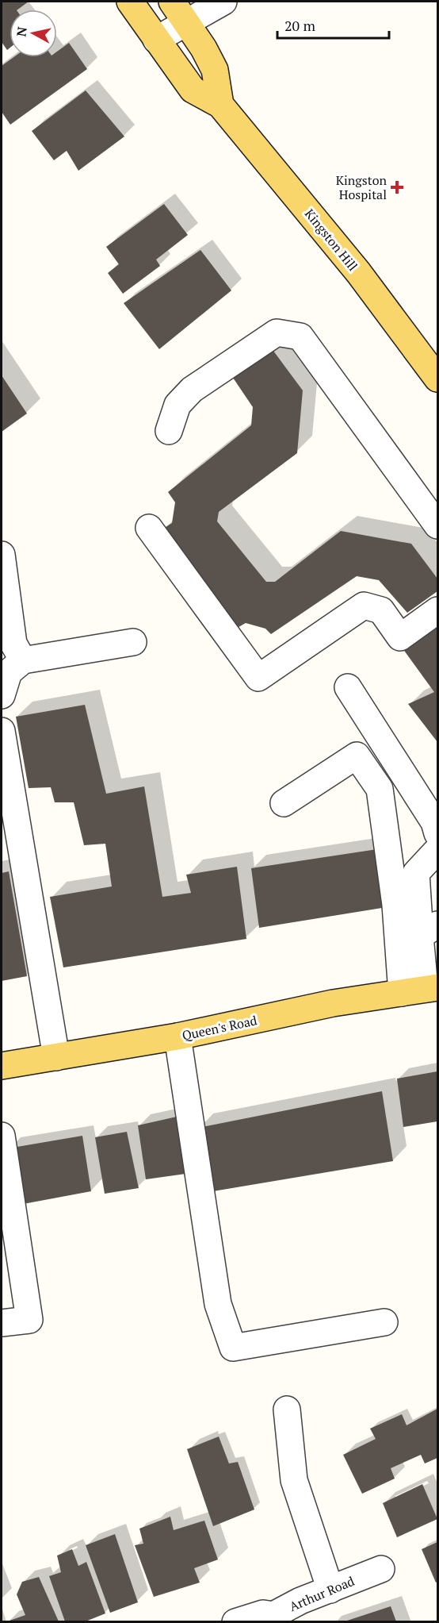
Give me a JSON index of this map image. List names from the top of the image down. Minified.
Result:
{"streets":{"main road":["Kingston Hill","Queen's Road"],"street":["Arthur Road"]},"places":{"health":["Kingston Hospital"]},"scale_bar":"20 m","north":"left"}
